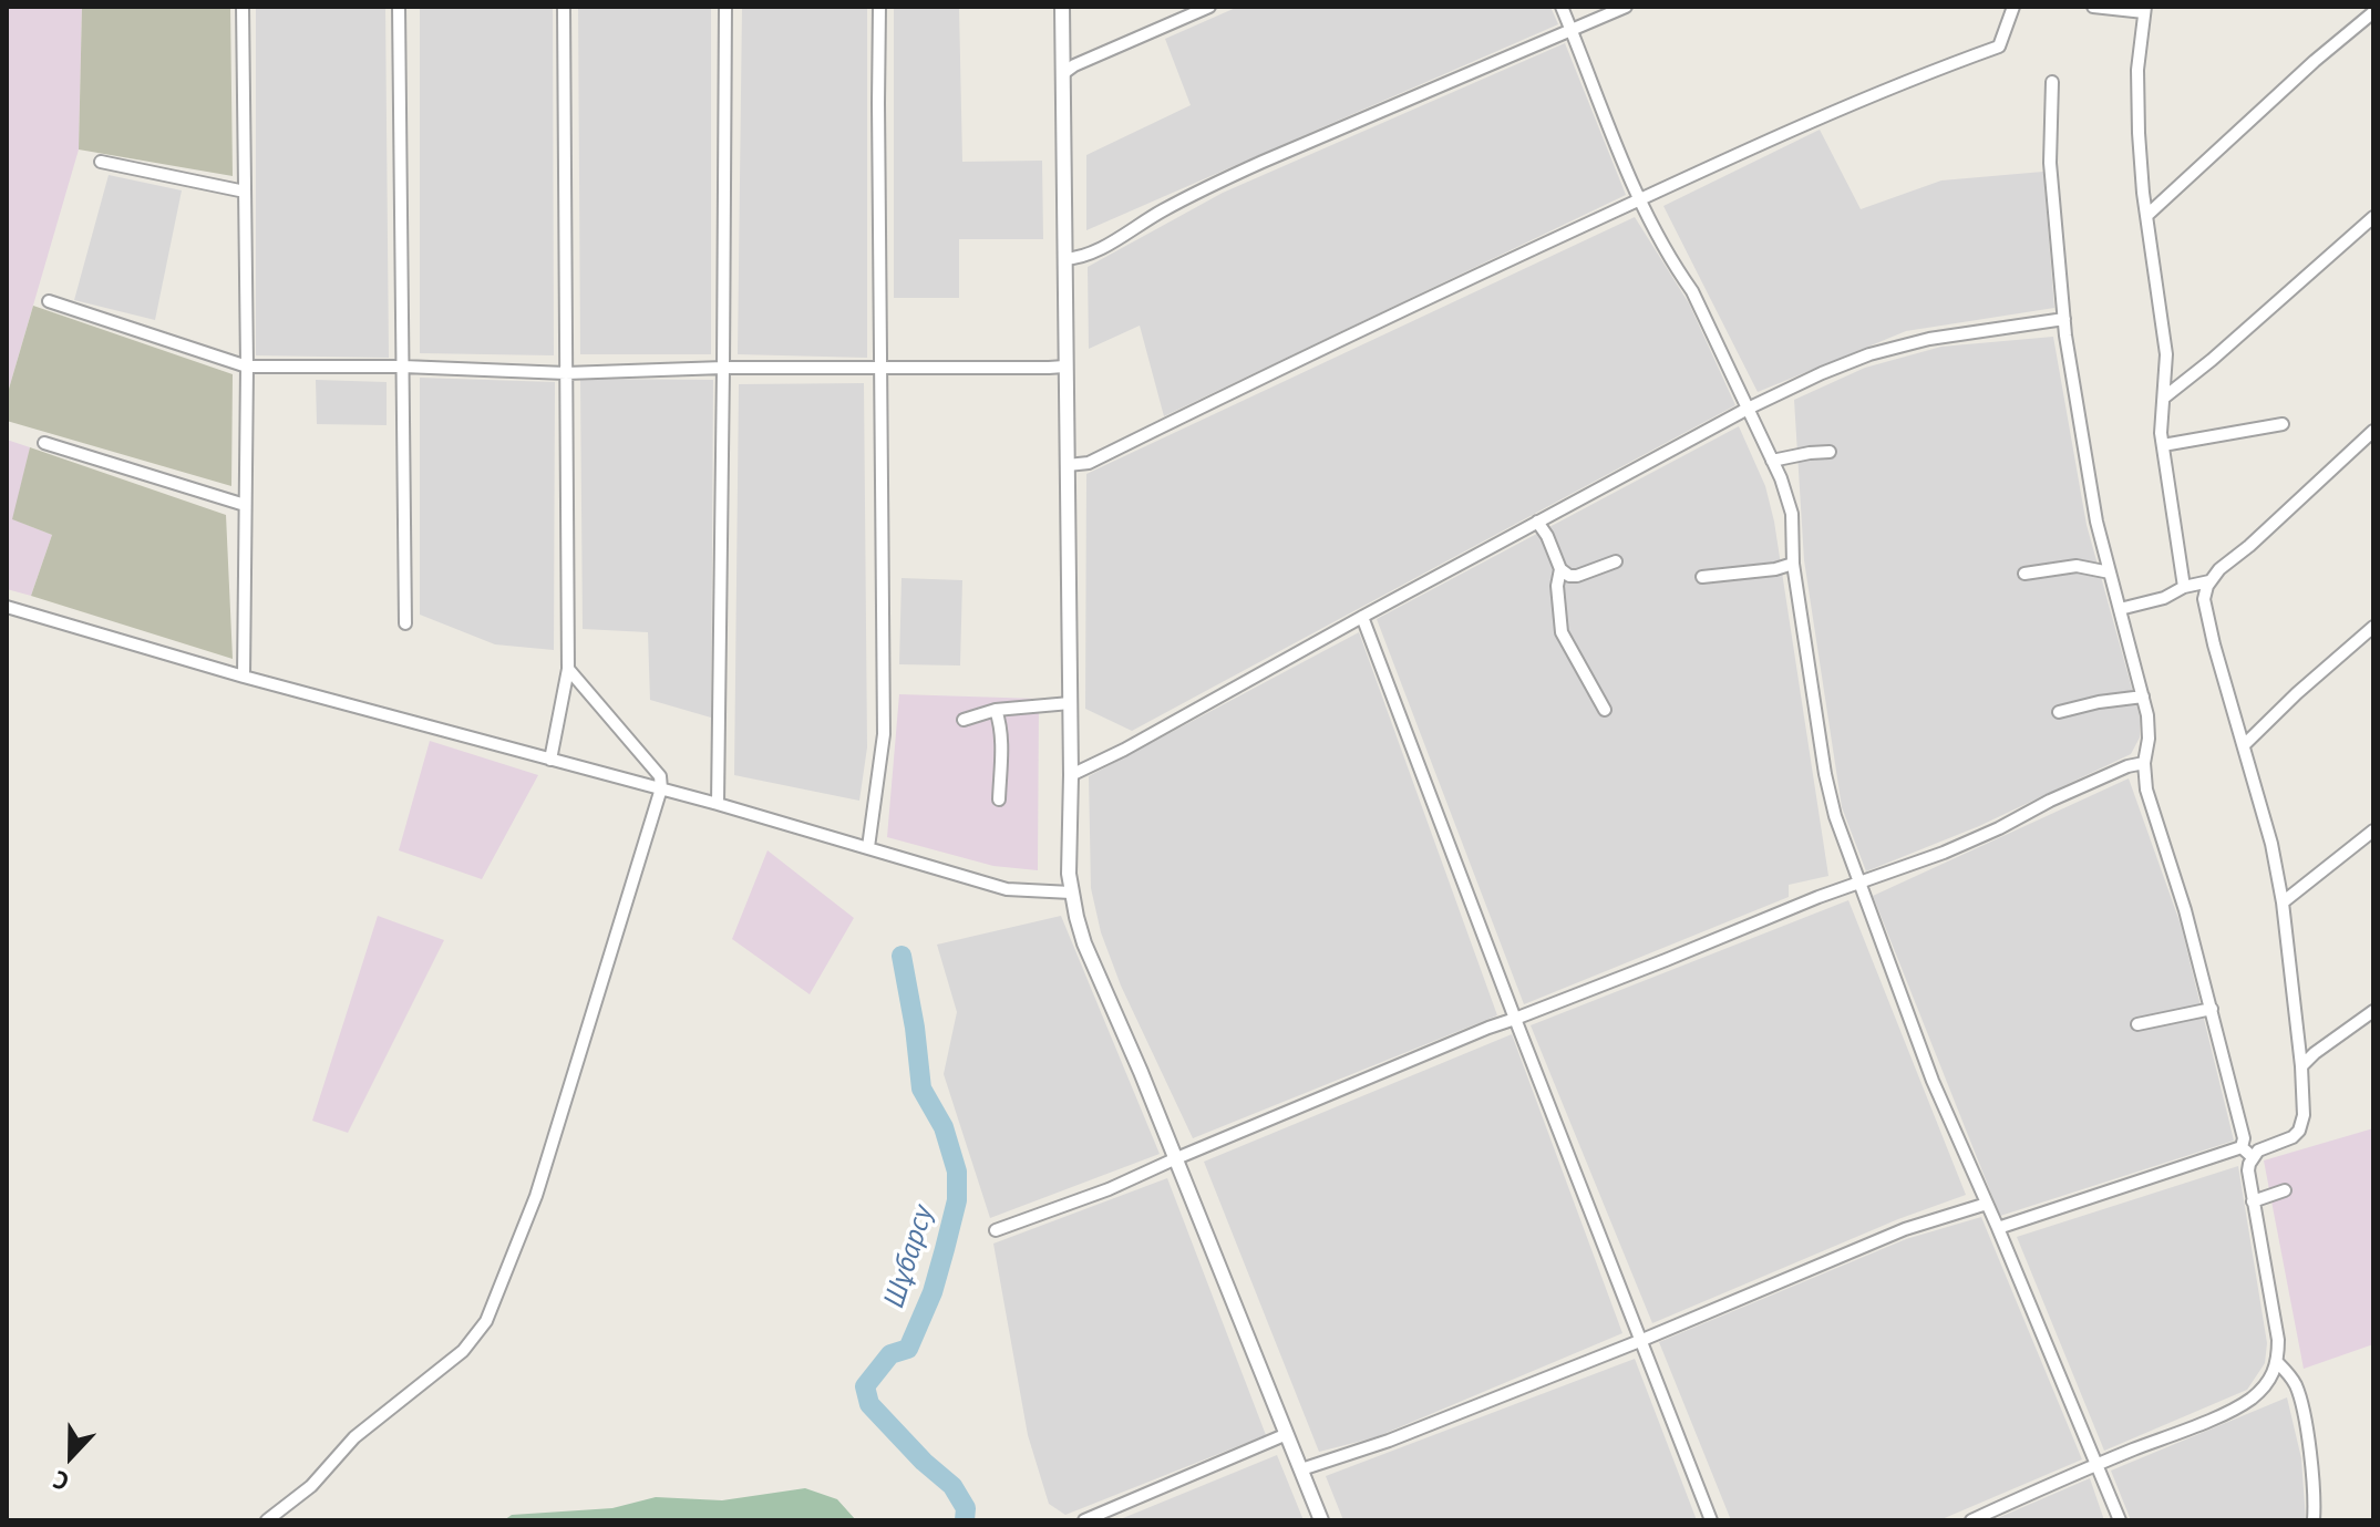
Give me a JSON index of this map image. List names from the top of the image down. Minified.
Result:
{"water":["Шұбарсу"],"north":"bottom"}
